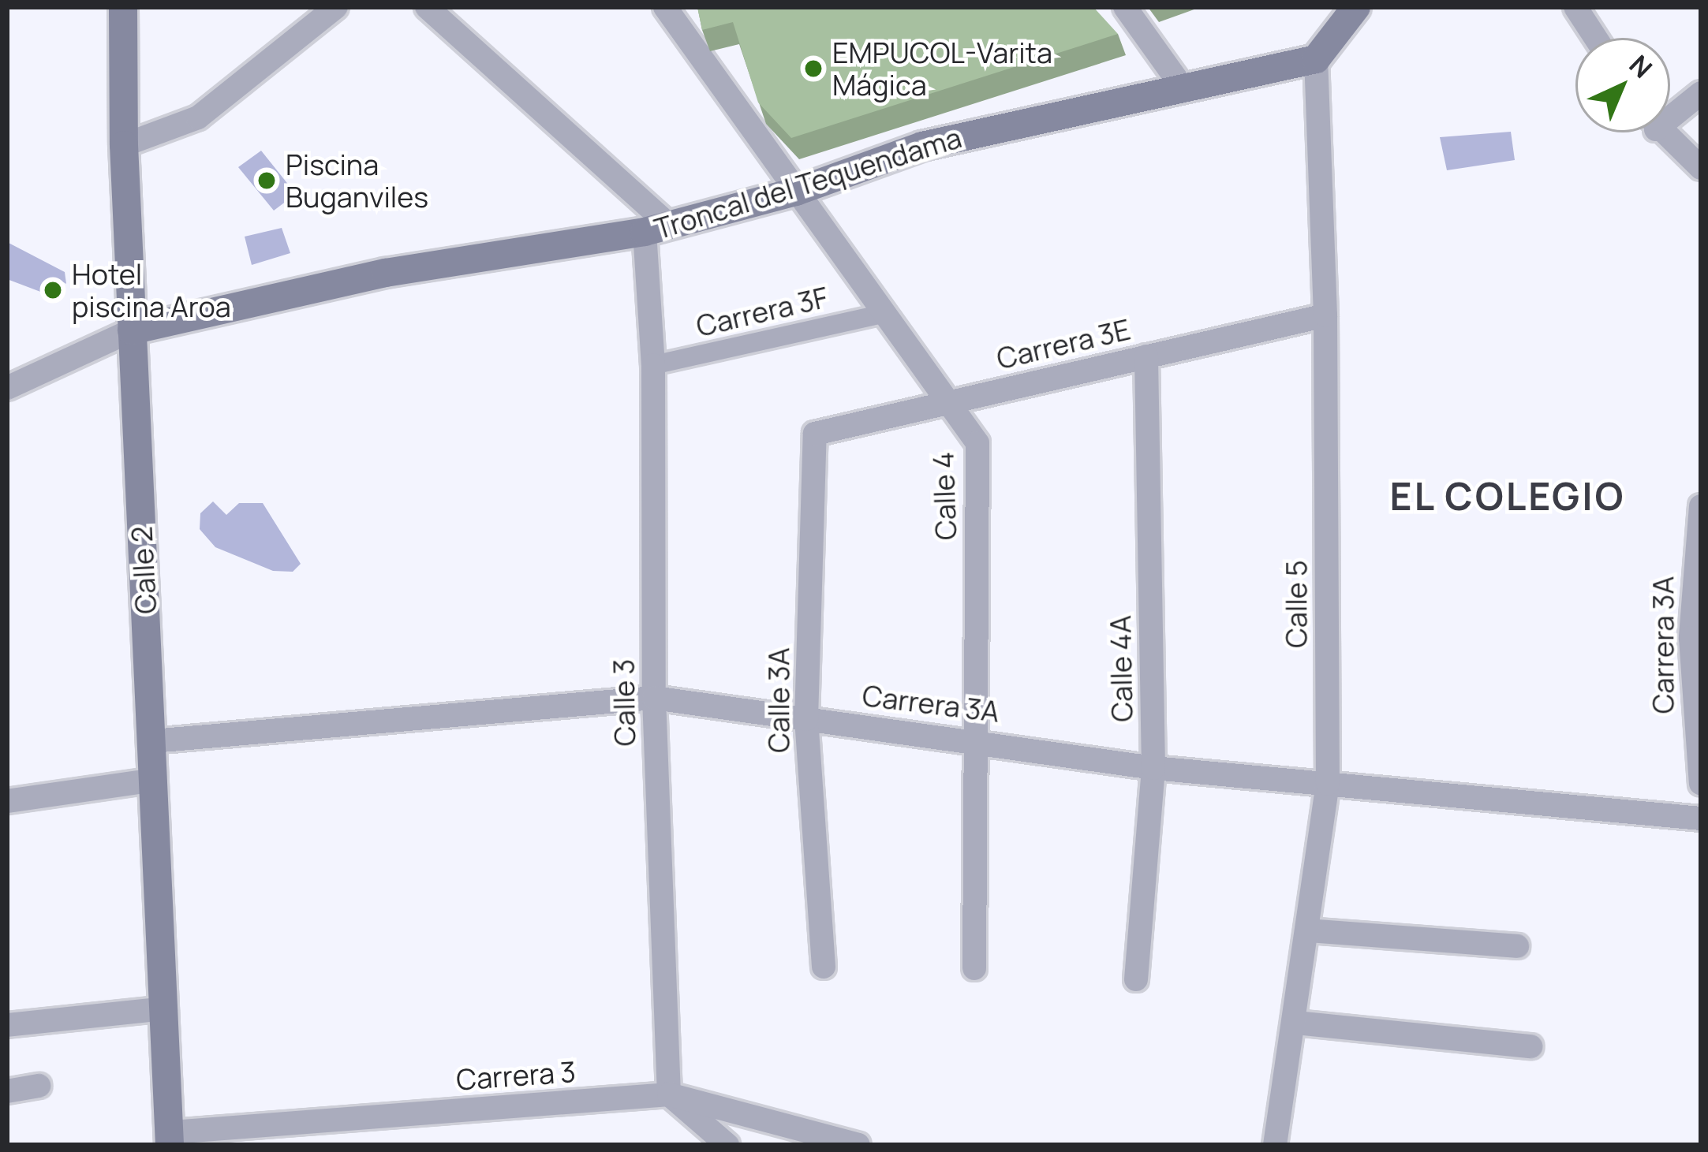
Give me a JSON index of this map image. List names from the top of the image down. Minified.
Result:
{"streets":{"main road":["Troncal del Tequendama","Calle 2"],"street":["Carrera 3F","Carrera 3E","Calle 4","Calle 5","Carrera 3A","Calle 4A","Calle 3A","Calle 3","Carrera 3"]},"crossings":[["Troncal del Tequendama","Calle 4"],["Troncal del Tequendama","Calle 2"],["Troncal del Tequendama","Calle 5"],["Troncal del Tequendama","Calle 3"],["Carrera 3F","Calle 4"],["Carrera 3F","Calle 3"],["Carrera 3E","Calle 4"],["Carrera 3E","Calle 5"],["Carrera 3E","Calle 4A"],["Carrera 3E","Calle 3A"],["Calle 4","Carrera 3A"],["Calle 2","Carrera 3A"],["Calle 2","Carrera 3"],["Calle 5","Carrera 3A"],["Carrera 3A","Calle 4A"],["Carrera 3A","Calle 3A"],["Carrera 3A","Calle 3"],["Calle 3","Carrera 3"]],"districts":["EL COLEGIO"],"places":["EMPUCOL-Varita Mágica","Piscina Buganviles","Hotel piscina Aroa"],"north":"top right"}
